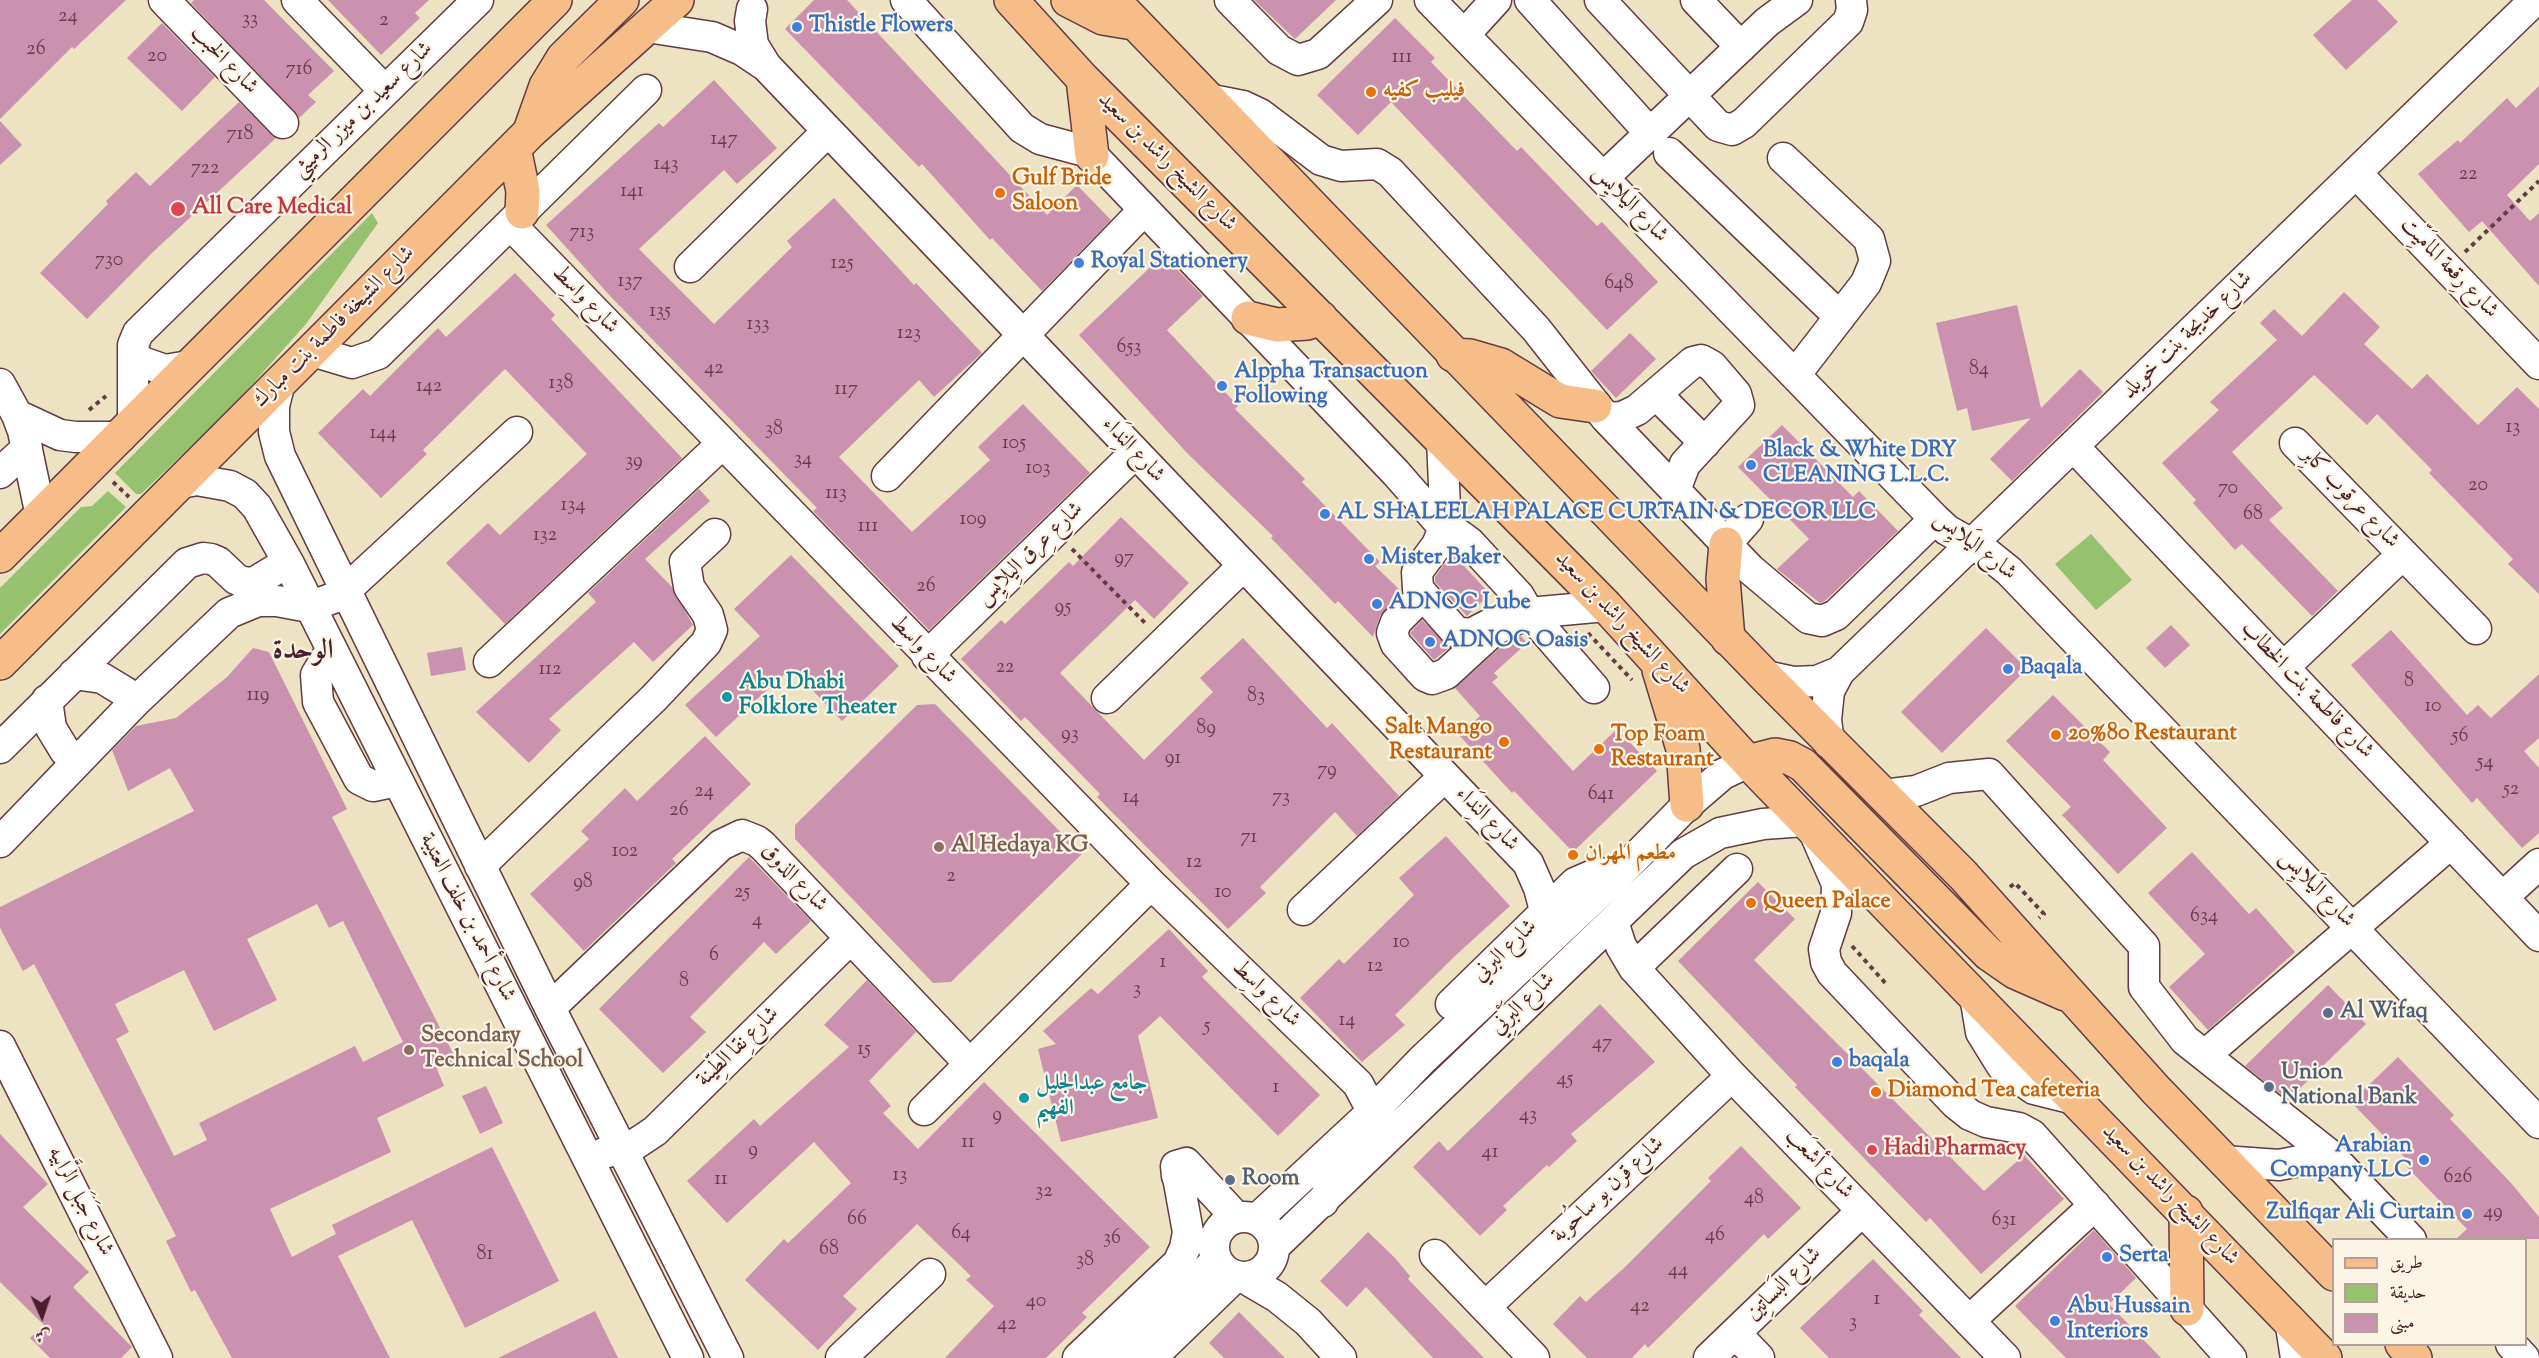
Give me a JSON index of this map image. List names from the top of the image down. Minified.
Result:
{"streets":{"main road":["شارع الشيخ راشد بن سعيد","شارع الشيخة فاطمة بنت مبارك"],"street":["شارع الخبب","شارع سعيد بن ميزر الرميثي","شارع اليَلايِس","شارع رِقعة المامَيِّت","شارع واسِط","شارع خديجة بنت خويلد","شارع النِدَاء","شارع عرقوب كابِر","شارع عِرق اليِلايِس","شارع فاطمة بنت الخطاب","شارع الذوق","شارع أحمد بن خلف العتيبة","شارع البرني","شارع البَرْنِي","شارع نِقا الطِّينة","شارع أشعَب","شارع قرن بو ساحُوبة","شارع جَبَل الرَّابيه","شارع البَساتِين"]},"crossings":[["شارع الشيخ راشد بن سعيد","شارع البَرْنِي"],["شارع اليَلايِس","شارع خديجة بنت خويلد"],["شارع رِقعة المامَيِّت","شارع خديجة بنت خويلد"],["شارع واسِط","شارع عِرق اليِلايِس"],["شارع واسِط","شارع البَرْنِي"],["شارع الشيخة فاطمة بنت مبارك","شارع النِدَاء"],["شارع الشيخة فاطمة بنت مبارك","شارع أحمد بن خلف العتيبة"],["شارع خديجة بنت خويلد","شارع فاطمة بنت الخطاب"],["شارع النِدَاء","شارع عِرق اليِلايِس"],["شارع النِدَاء","شارع البرني"],["شارع عرقوب كابِر","شارع فاطمة بنت الخطاب"],["شارع الذوق","شارع أحمد بن خلف العتيبة"],["شارع الذوق","شارع نِقا الطِّينة"],["شارع أحمد بن خلف العتيبة","شارع نِقا الطِّينة"],["شارع البرني","شارع البَرْنِي"],["شارع البَرْنِي","شارع أشعَب"],["شارع أشعَب","شارع قرن بو ساحُوبة"],["شارع أشعَب","شارع البَساتِين"]],"districts":["الوحدة"],"places":["Thistle Flowers","فيليب كفيه","Gulf Bride Saloon","All Care Medical","Royal Stationery","Alppha Transactuon Following","Black & White DRY CLEANING L.L.C.","AL SHALEELAH PALACE CURTAIN & DECOR LLC","Mister Baker","ADNOC Lube","ADNOC Oasis","Baqala","Abu Dhabi Folklore Theater","20%80 Restaurant","Salt Mango Restaurant","Top Foam Restaurant","Al Hedaya KG","مطعم المهران","Queen Palace","Al Wifaq","Secondary Technical School","baqala","Union National Bank","Diamond Tea cafeteria","جامع عبدالجليل الفهيم","Hadi Pharmacy","Arabian Company LLC","Room","Zulfiqar Ali Curtain","Serta","Abu Hussain Interiors"],"house_numbers":["24","33","2","26","20","111","716","718","147","143","722","22","141","713","730","125","137","648","135","133","123","653","42","84","138","142","117","13","38","144","105","34","39","103","20","70","113","134","68","109","111","132","97","26","95","22","112","8","119","83","10","89","93","56","91","54","79","52","24","641","14","73","26","71","102","12","2","98","25","10","634","4","10","6","1","12","8","3","14","5","47","15","45","1","9","43","11","9","41","13","626","11","32","48","49","66","631","64","46","36","68","81","38","44","1","40","42","3","42"],"legend":["طريق","حديقة","مبنى"],"north":"bottom"}
